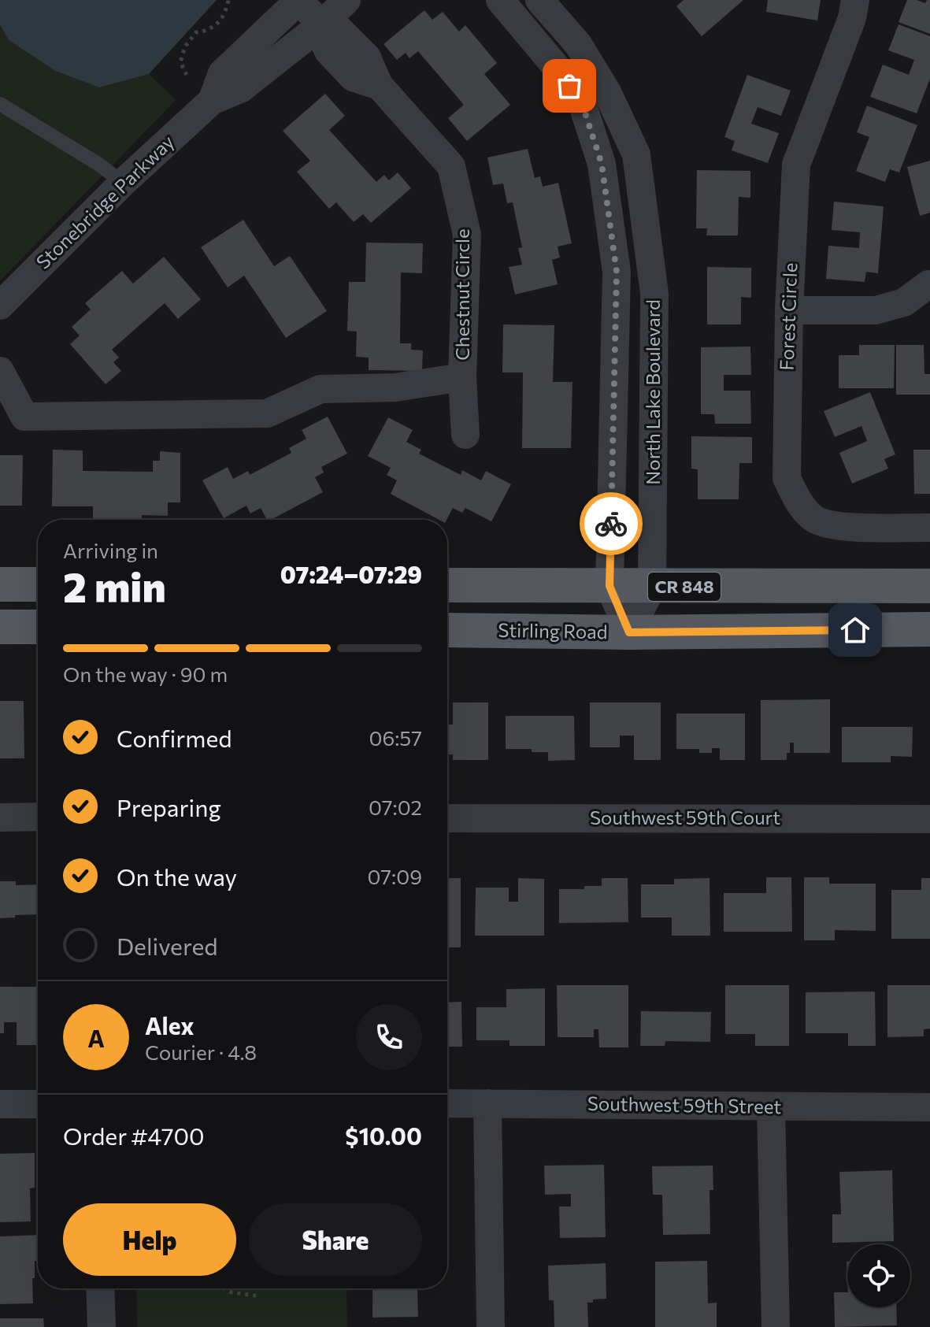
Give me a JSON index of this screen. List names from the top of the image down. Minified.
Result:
{"streets":{"main road":["CR 848","Stirling Road"],"street":["Stonebridge Parkway","Chestnut Circle","Forest Circle","North Lake Boulevard","Southwest 59th Court","Southwest 59th Street"]},"crossings":[["Stonebridge Parkway","Chestnut Circle"],["North Lake Boulevard","CR 848"],["North Lake Boulevard","Stirling Road"]],"page":{"heading":["2 min","Arriving in","07:24–07:29"],"panel":["Alex","Courier · 4.8","Order #4700","$10.00"],"bar":"On the way · 90 m","list":[["Confirmed","06:57"],["Preparing","07:02"],["On the way","07:09"],"Delivered"],"round":"A","buttons":["Help","Share"]}}
